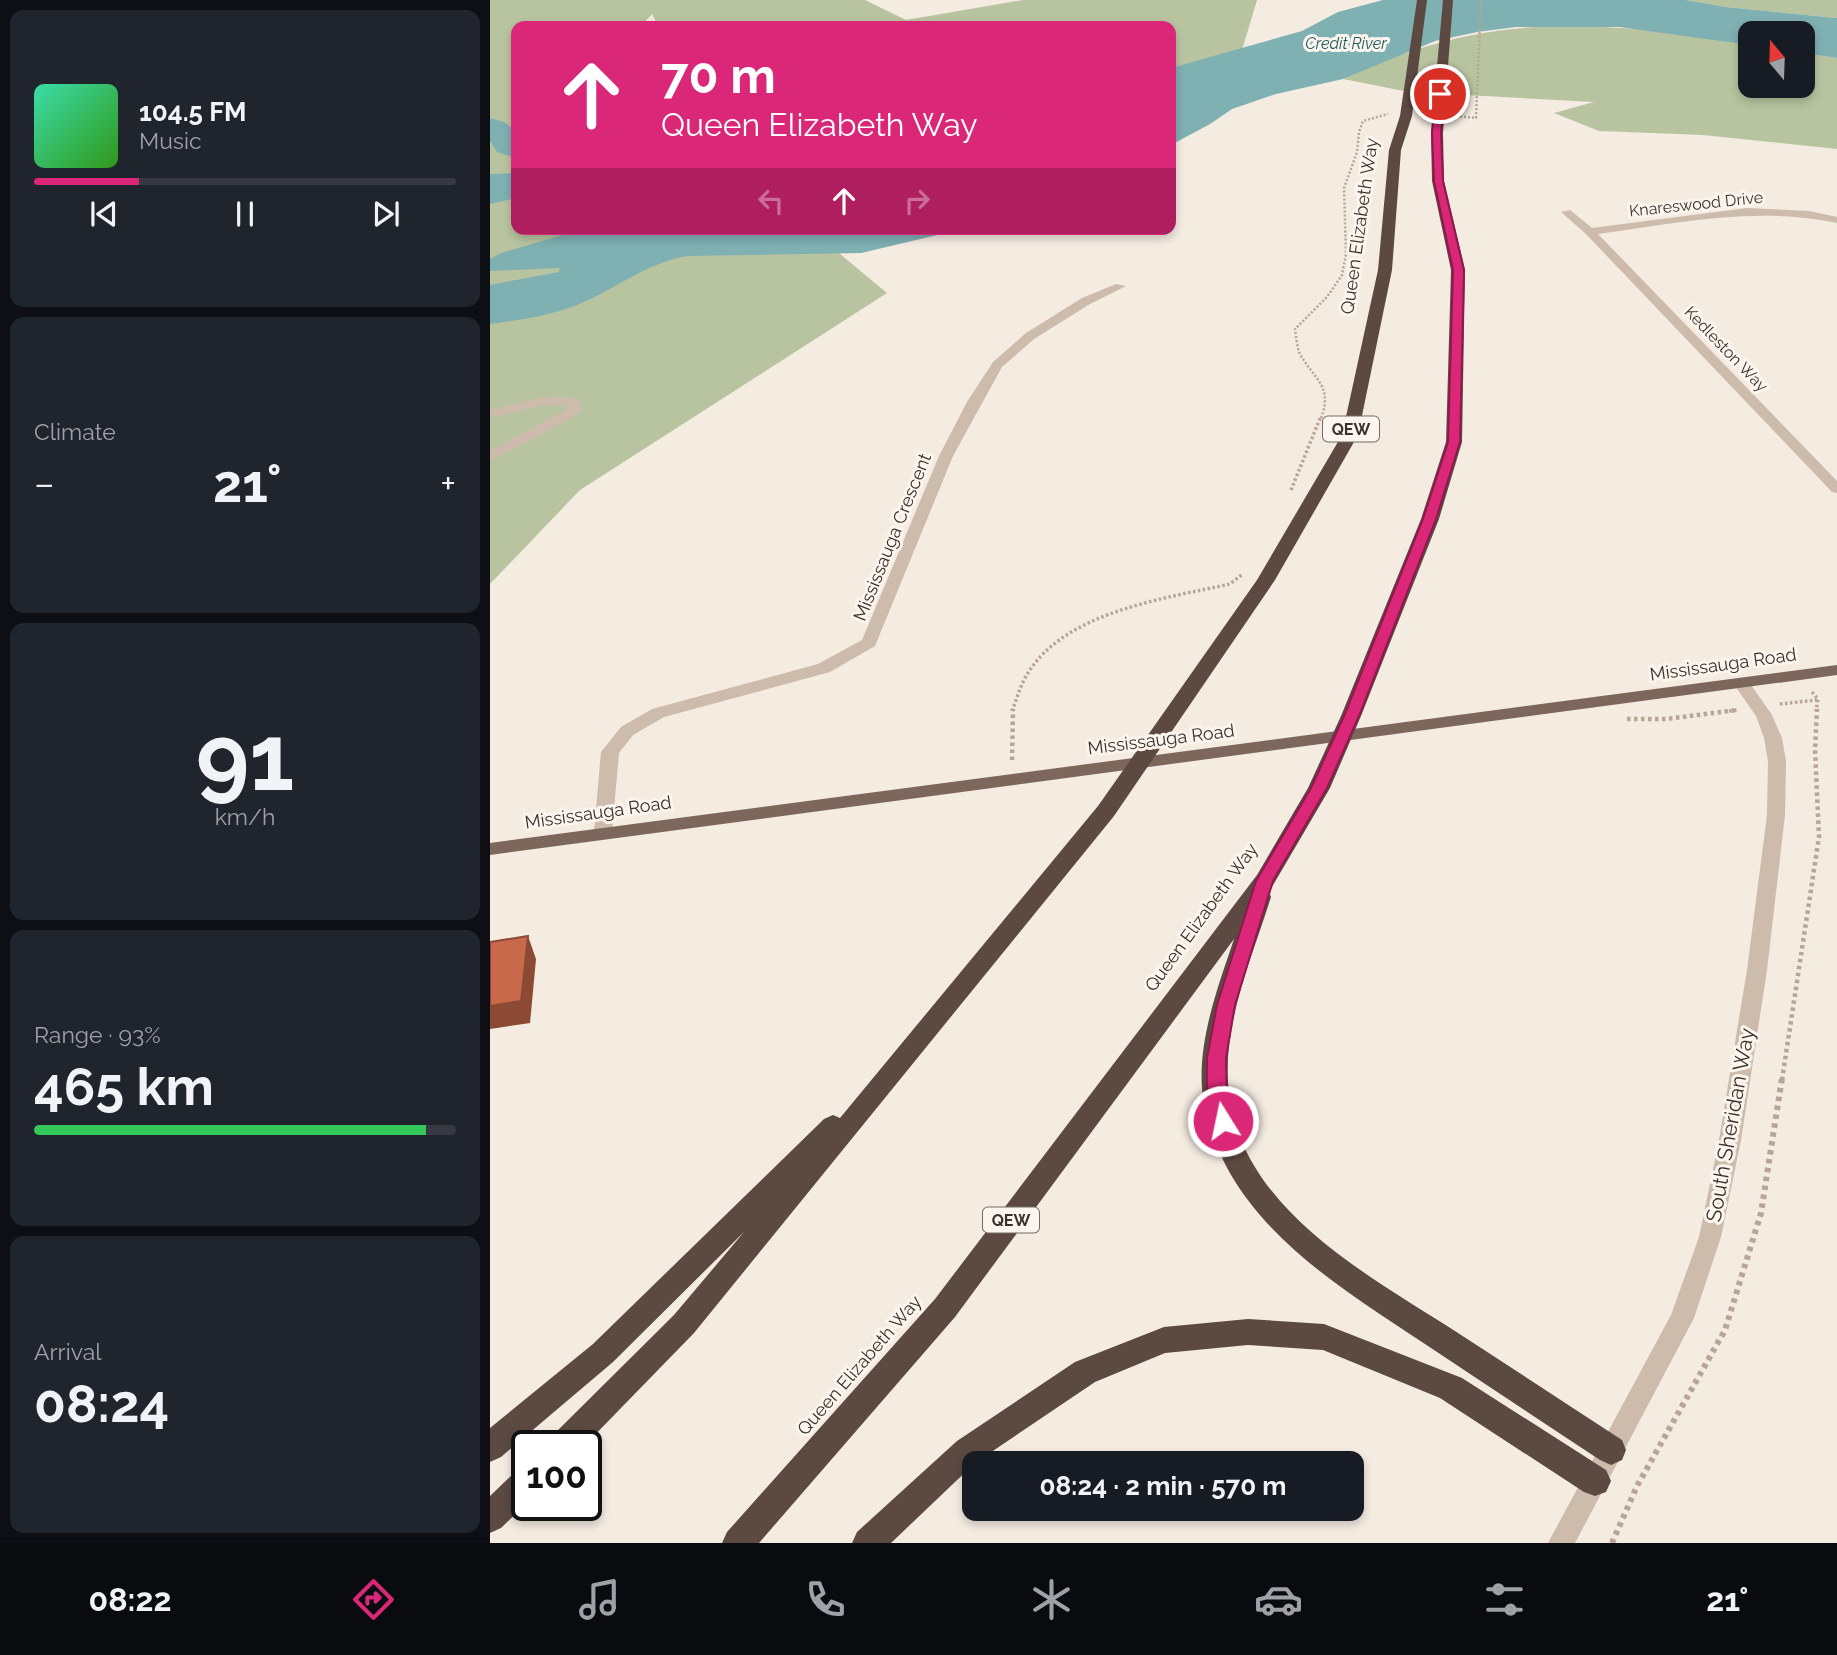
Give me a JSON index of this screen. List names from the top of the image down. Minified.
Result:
{"streets":{"highway":["Queen Elizabeth Way","QEW"],"main road":["Mississauga Road"],"street":["Knareswood Drive","Kedleston Way","Mississauga Crescent","South Sheridan Way"]},"crossings":[["Knareswood Drive","Kedleston Way"],["Mississauga Crescent","Mississauga Road"],["Mississauga Road","South Sheridan Way"]],"water":["Credit River"],"north":"top","page":{"turn":["70 m","Queen Elizabeth Way"],"song":["104.5 FM","Music"],"tile":["Climate",["91","km/h"],["Range · 93%","465 km"],["Arrival","08:24"]],"heat":["−","21°","+"],"limit":"100","trip":"08:24 · 2 min · 570 m","tabs":["08:22","21°"]}}
